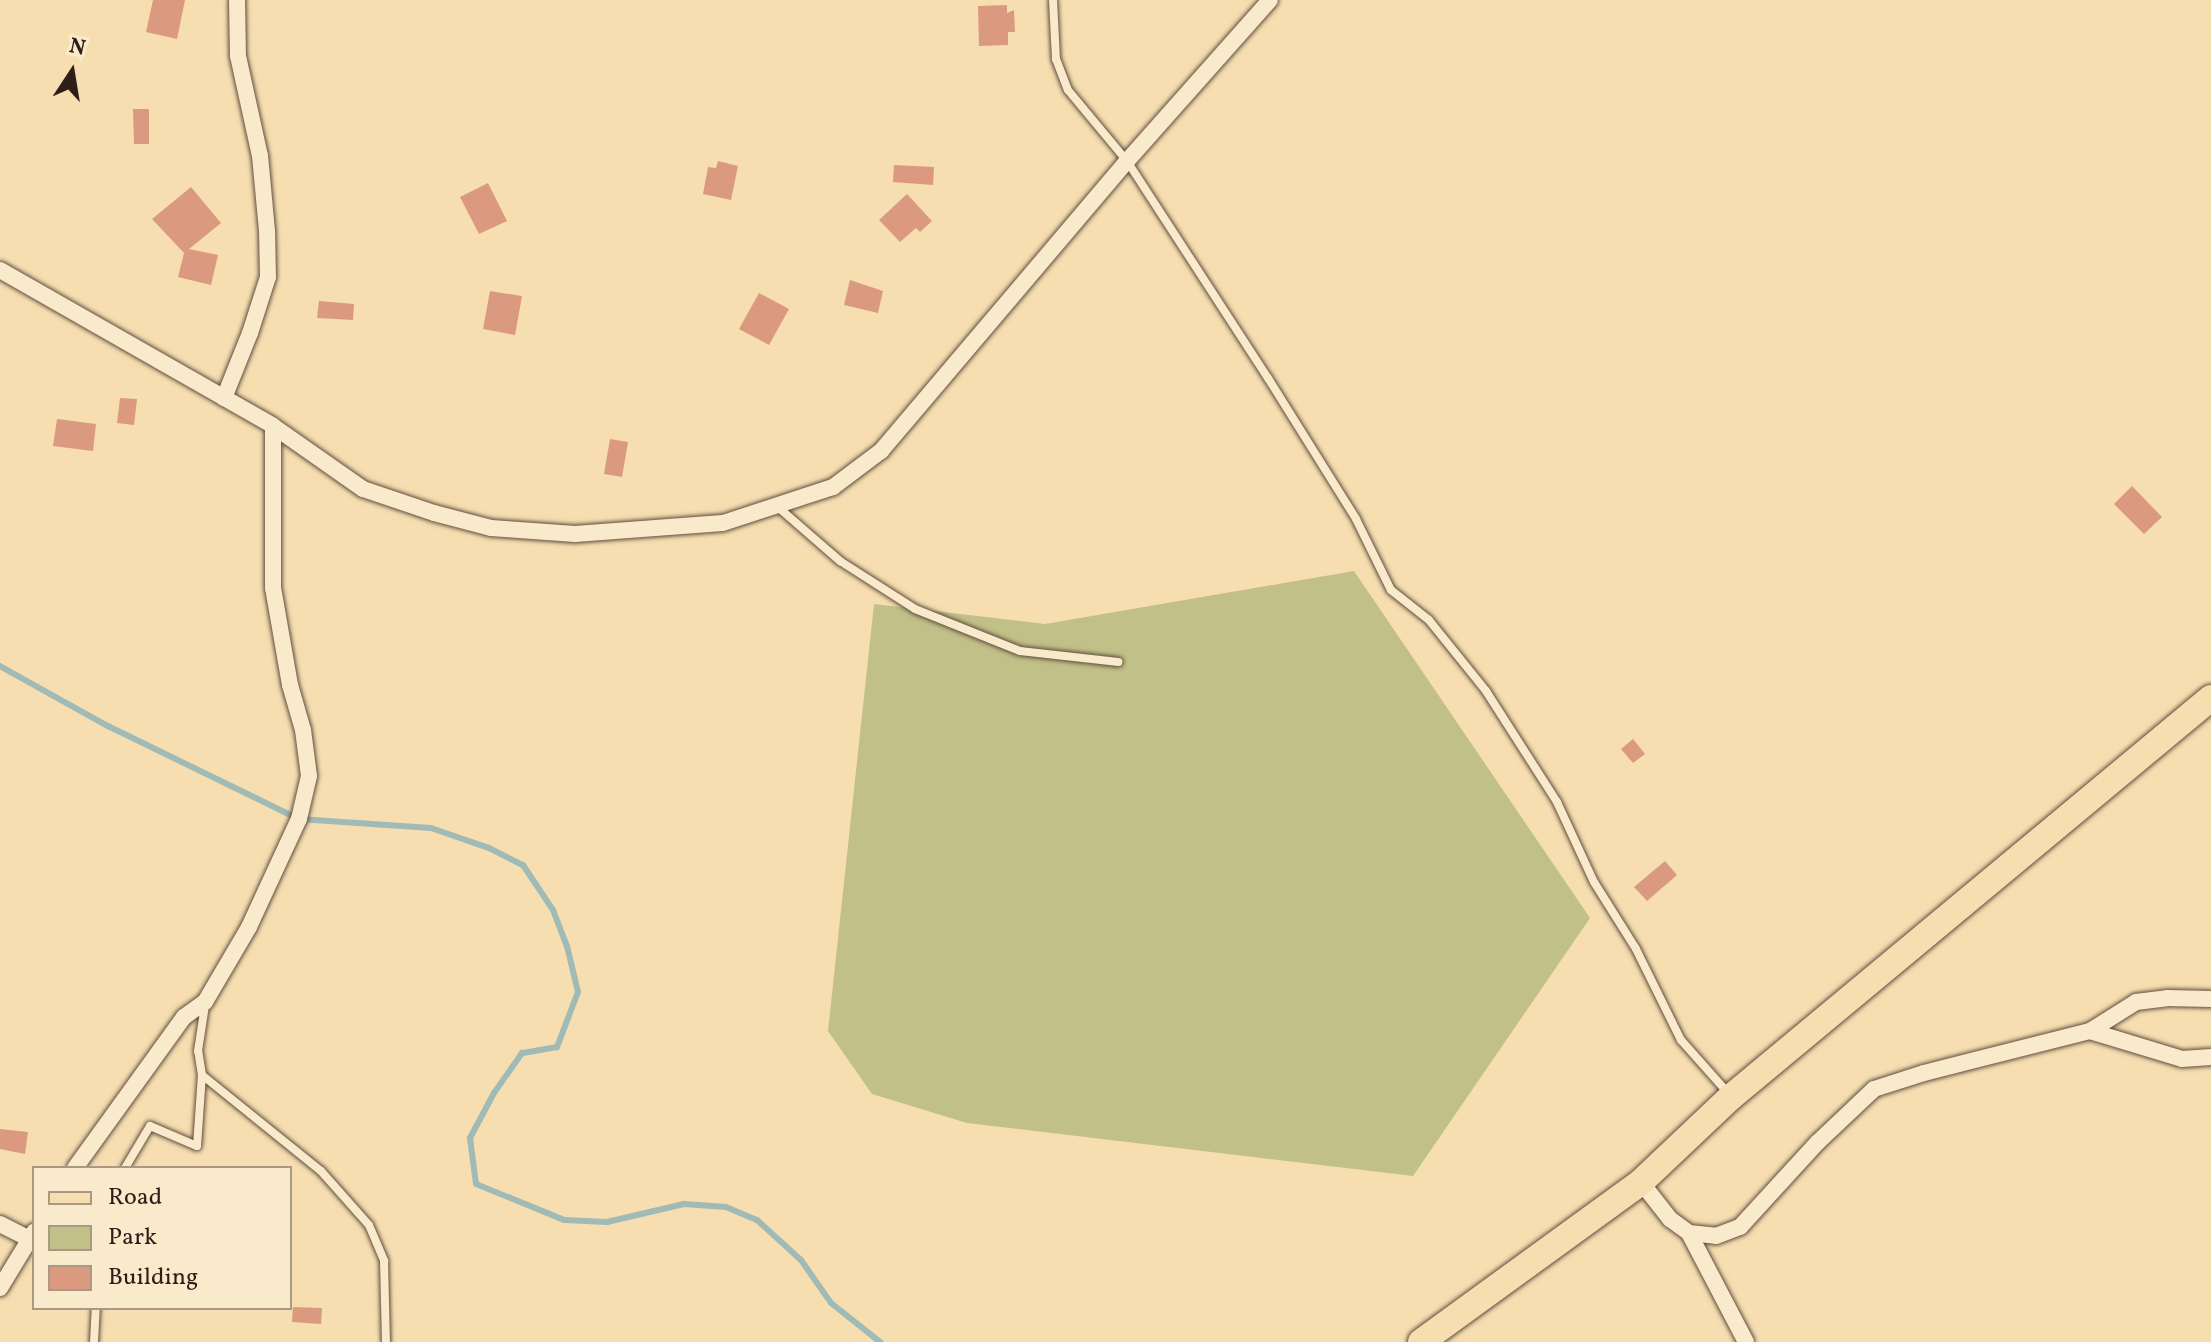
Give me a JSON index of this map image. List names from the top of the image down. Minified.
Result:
{"legend":["Road","Park","Building"],"north":"top"}
